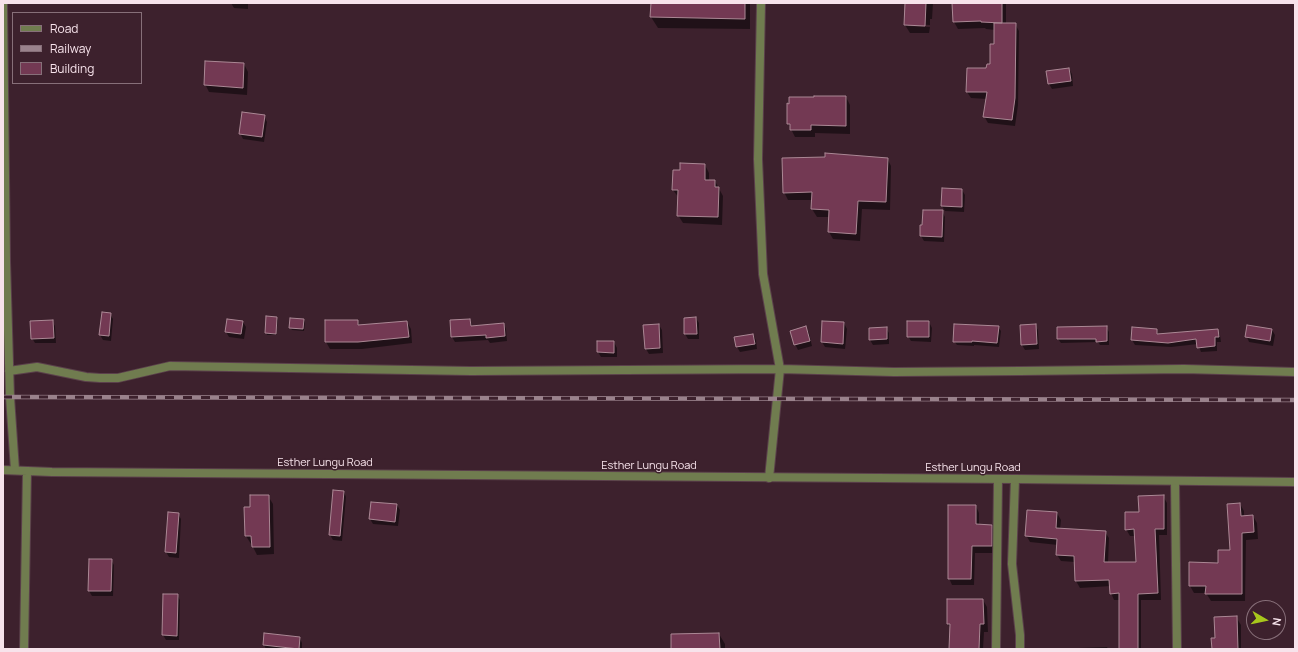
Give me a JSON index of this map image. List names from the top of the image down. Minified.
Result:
{"streets":{"street":["Esther Lungu Road"]},"legend":["Road","Railway","Building"],"north":"right"}
